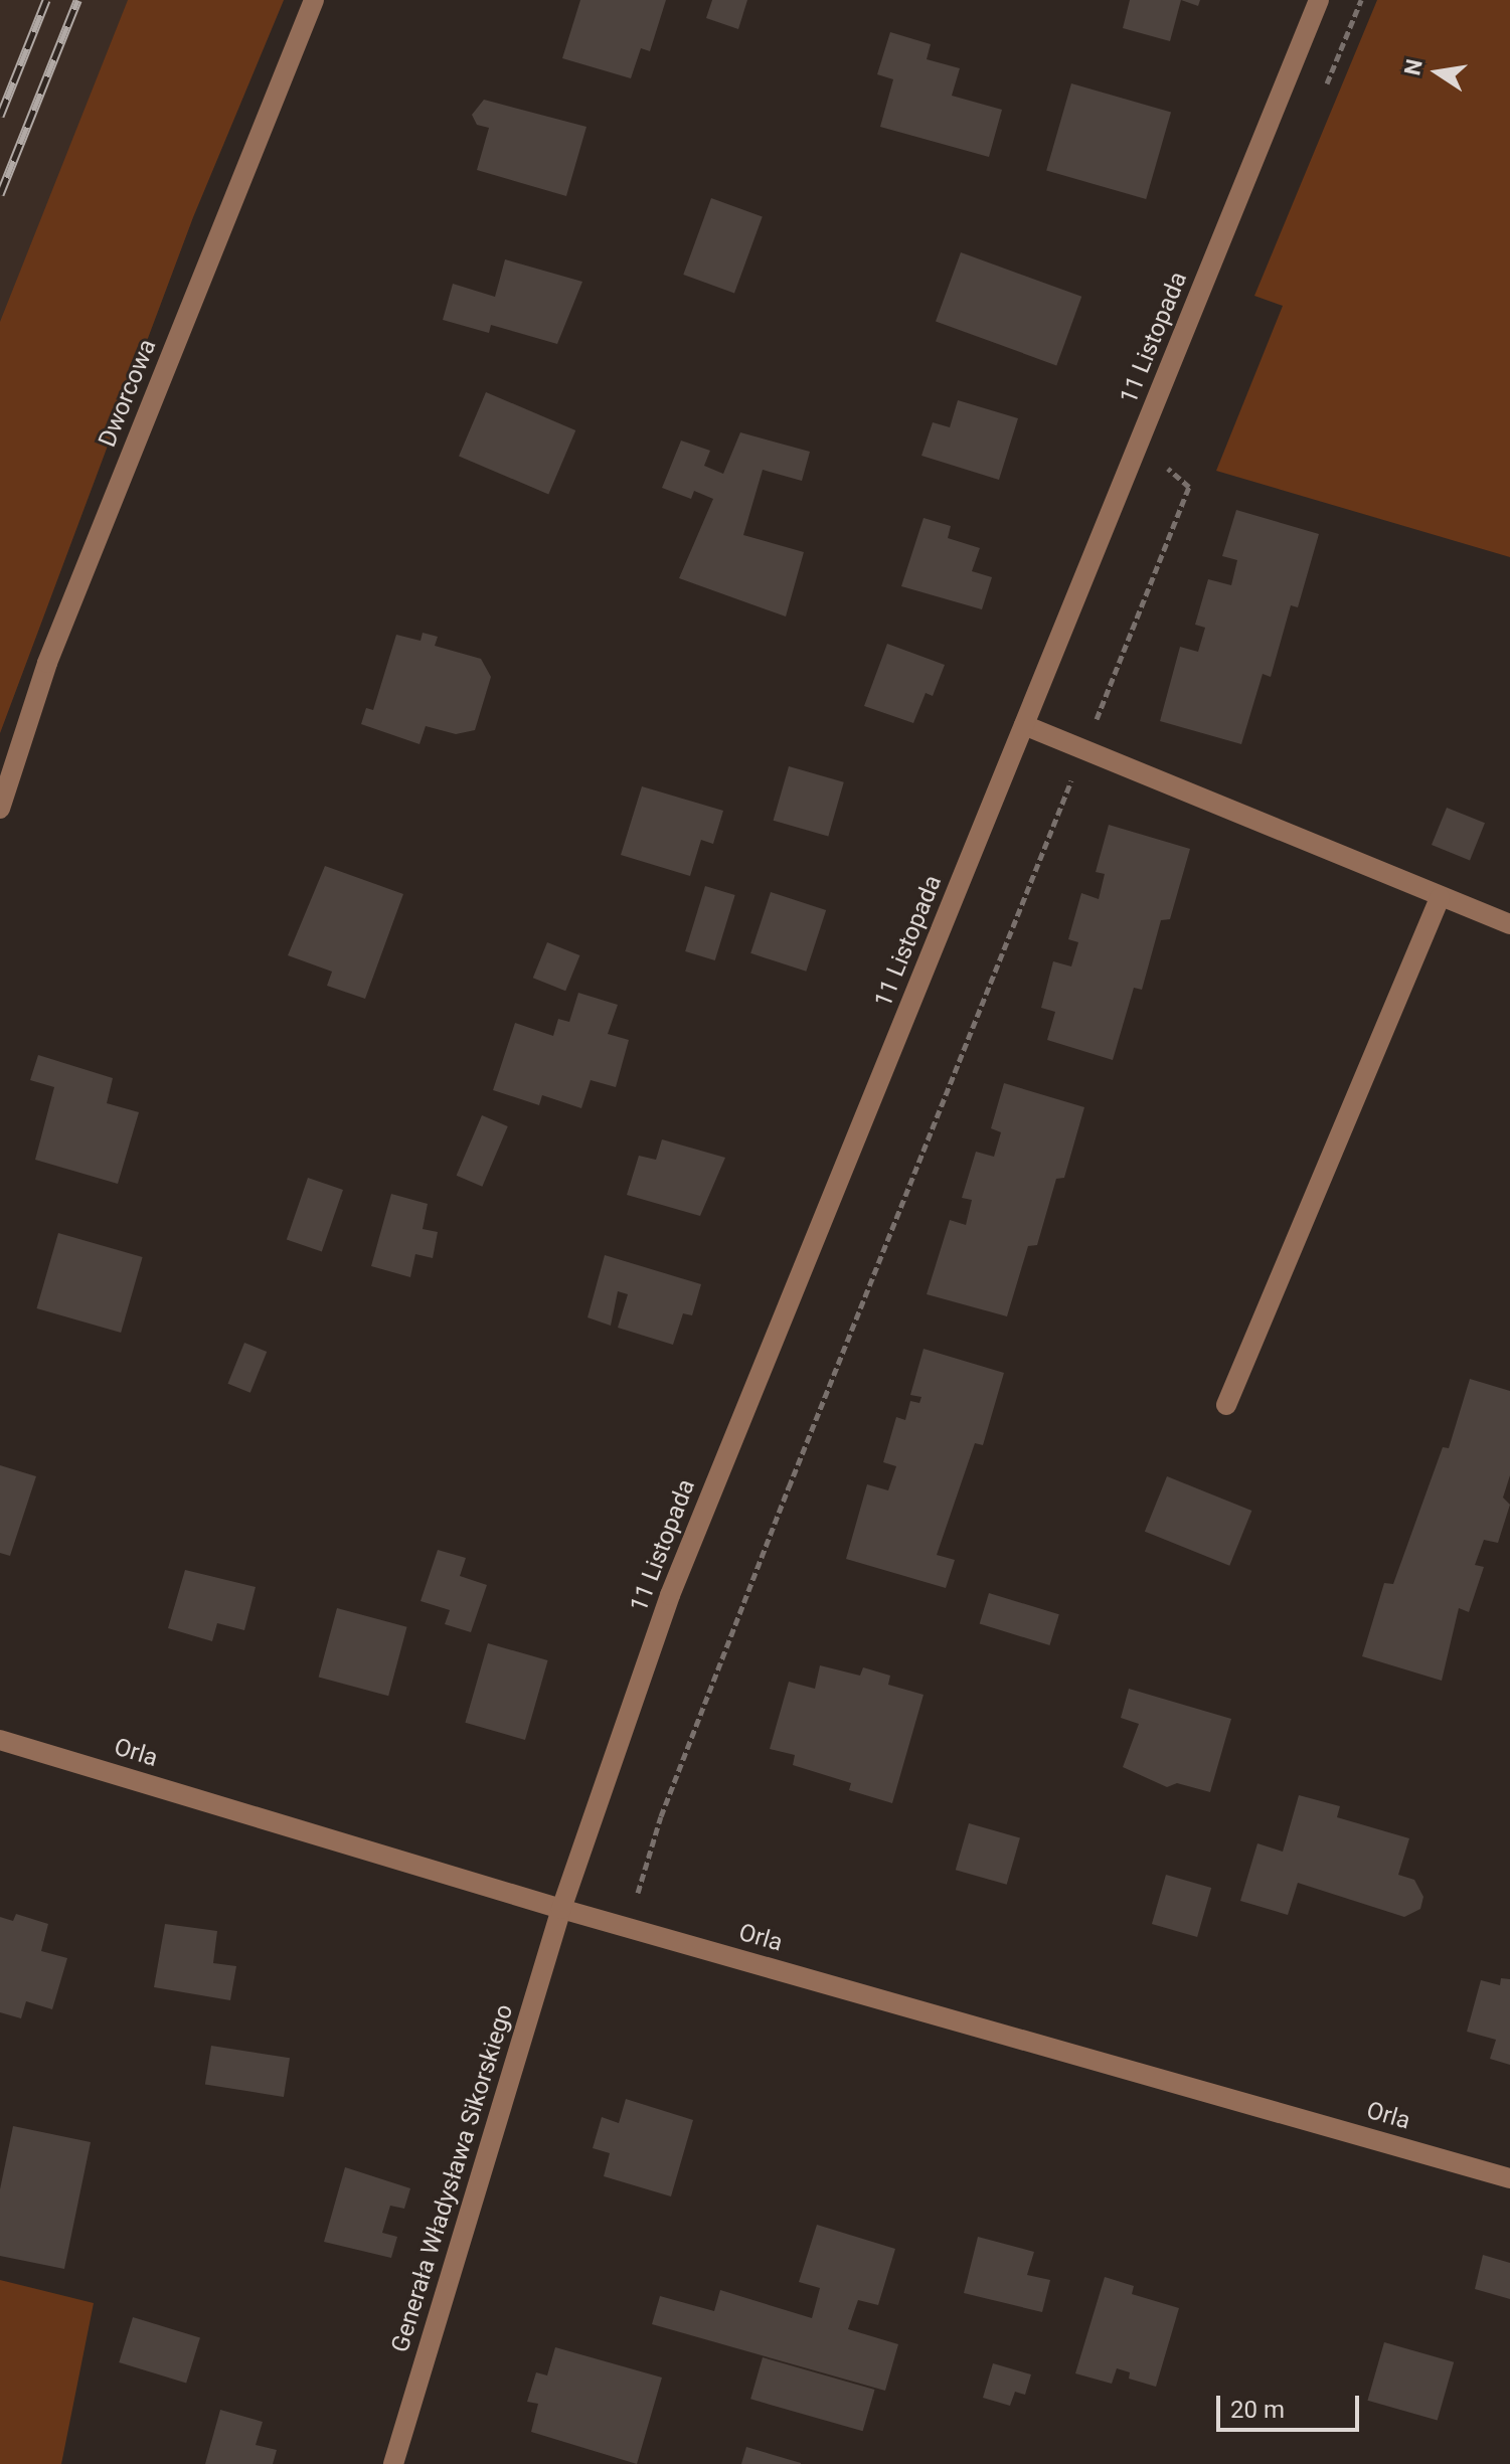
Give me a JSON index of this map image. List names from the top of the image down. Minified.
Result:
{"streets":{"street":["11 Listopada","Dworcowa","Orla","Generała Władysława Sikorskiego"]},"crossings":[["11 Listopada","Orla"],["11 Listopada","Generała Władysława Sikorskiego"],["Orla","Generała Władysława Sikorskiego"]],"scale_bar":"20 m","north":"left"}
